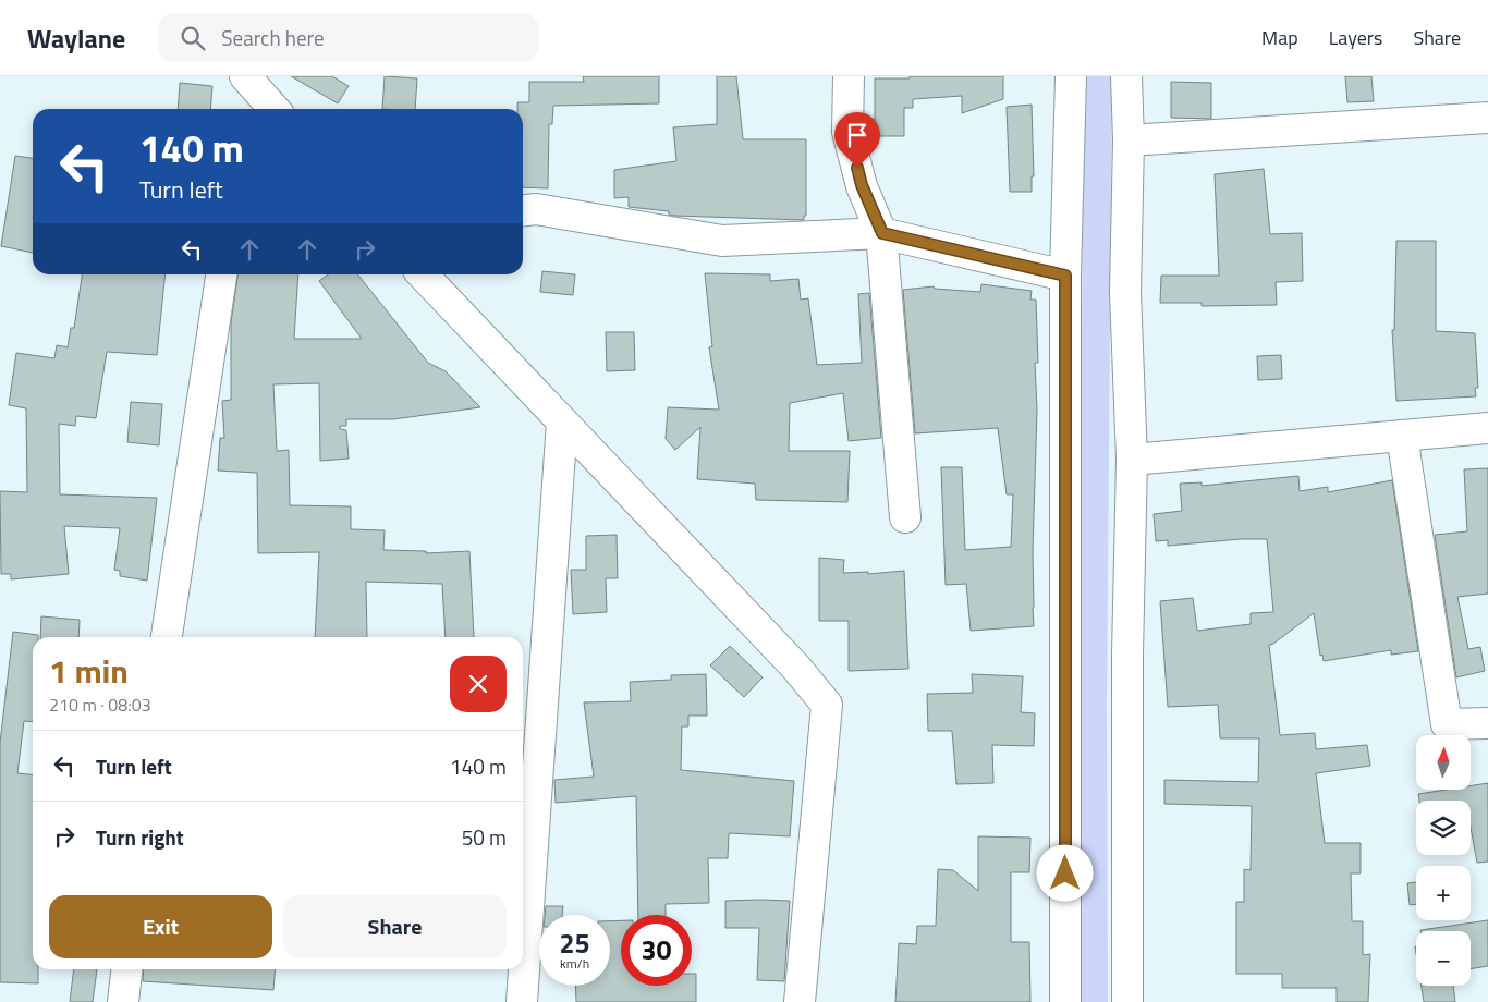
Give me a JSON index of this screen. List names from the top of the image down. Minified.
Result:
{"north":"top","page":{"header":"Waylane","search":"Search here","nav":["Map","Layers","Share"],"turn":["140 m","Turn left"],"heading":["1 min","210 m · 08:03"],"list":[{"name":"Turn left","value":"140 m"},{"name":"Turn right","value":"50 m"}],"map_buttons":["+","−"],"buttons":["Exit","Share"],"speed":"25 km/h","limit":"30"}}
